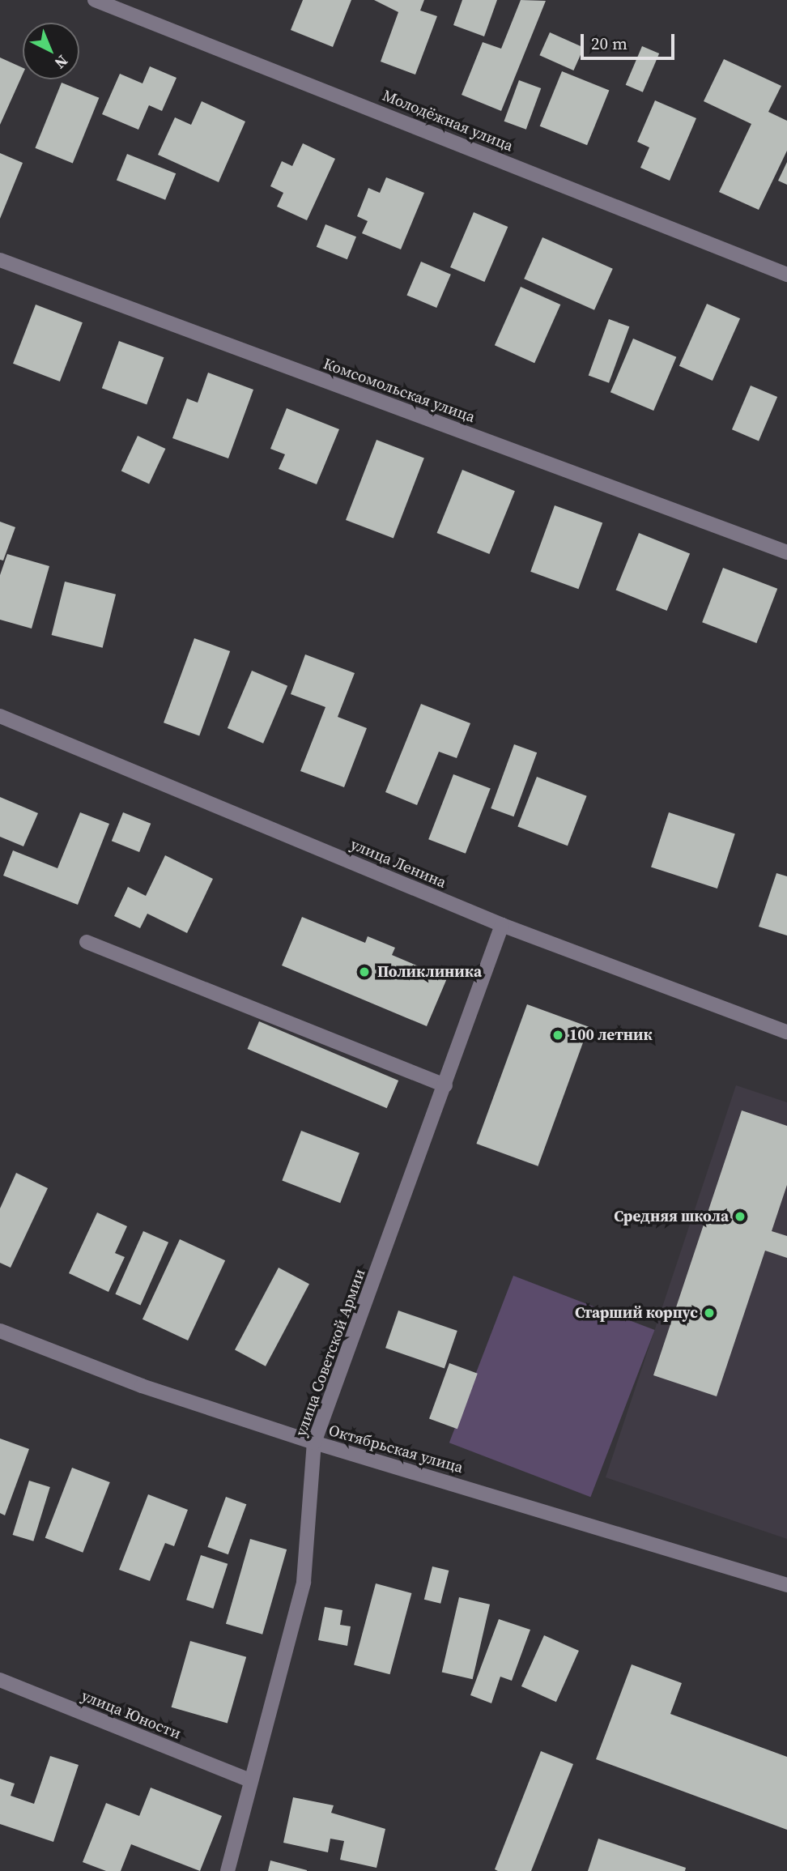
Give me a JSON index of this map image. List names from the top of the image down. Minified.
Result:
{"streets":{"street":["Молодёжная улица","Комсомольская улица","улица Ленина","улица Советской Армии","Октябрьская улица","улица Юности"]},"crossings":[["улица Ленина","улица Советской Армии"],["улица Советской Армии","Октябрьская улица"],["улица Советской Армии","улица Юности"]],"places":["Поликлиника","100 летник","Средняя школа","Старший корпус"],"scale_bar":"20 m","north":"bottom right"}
